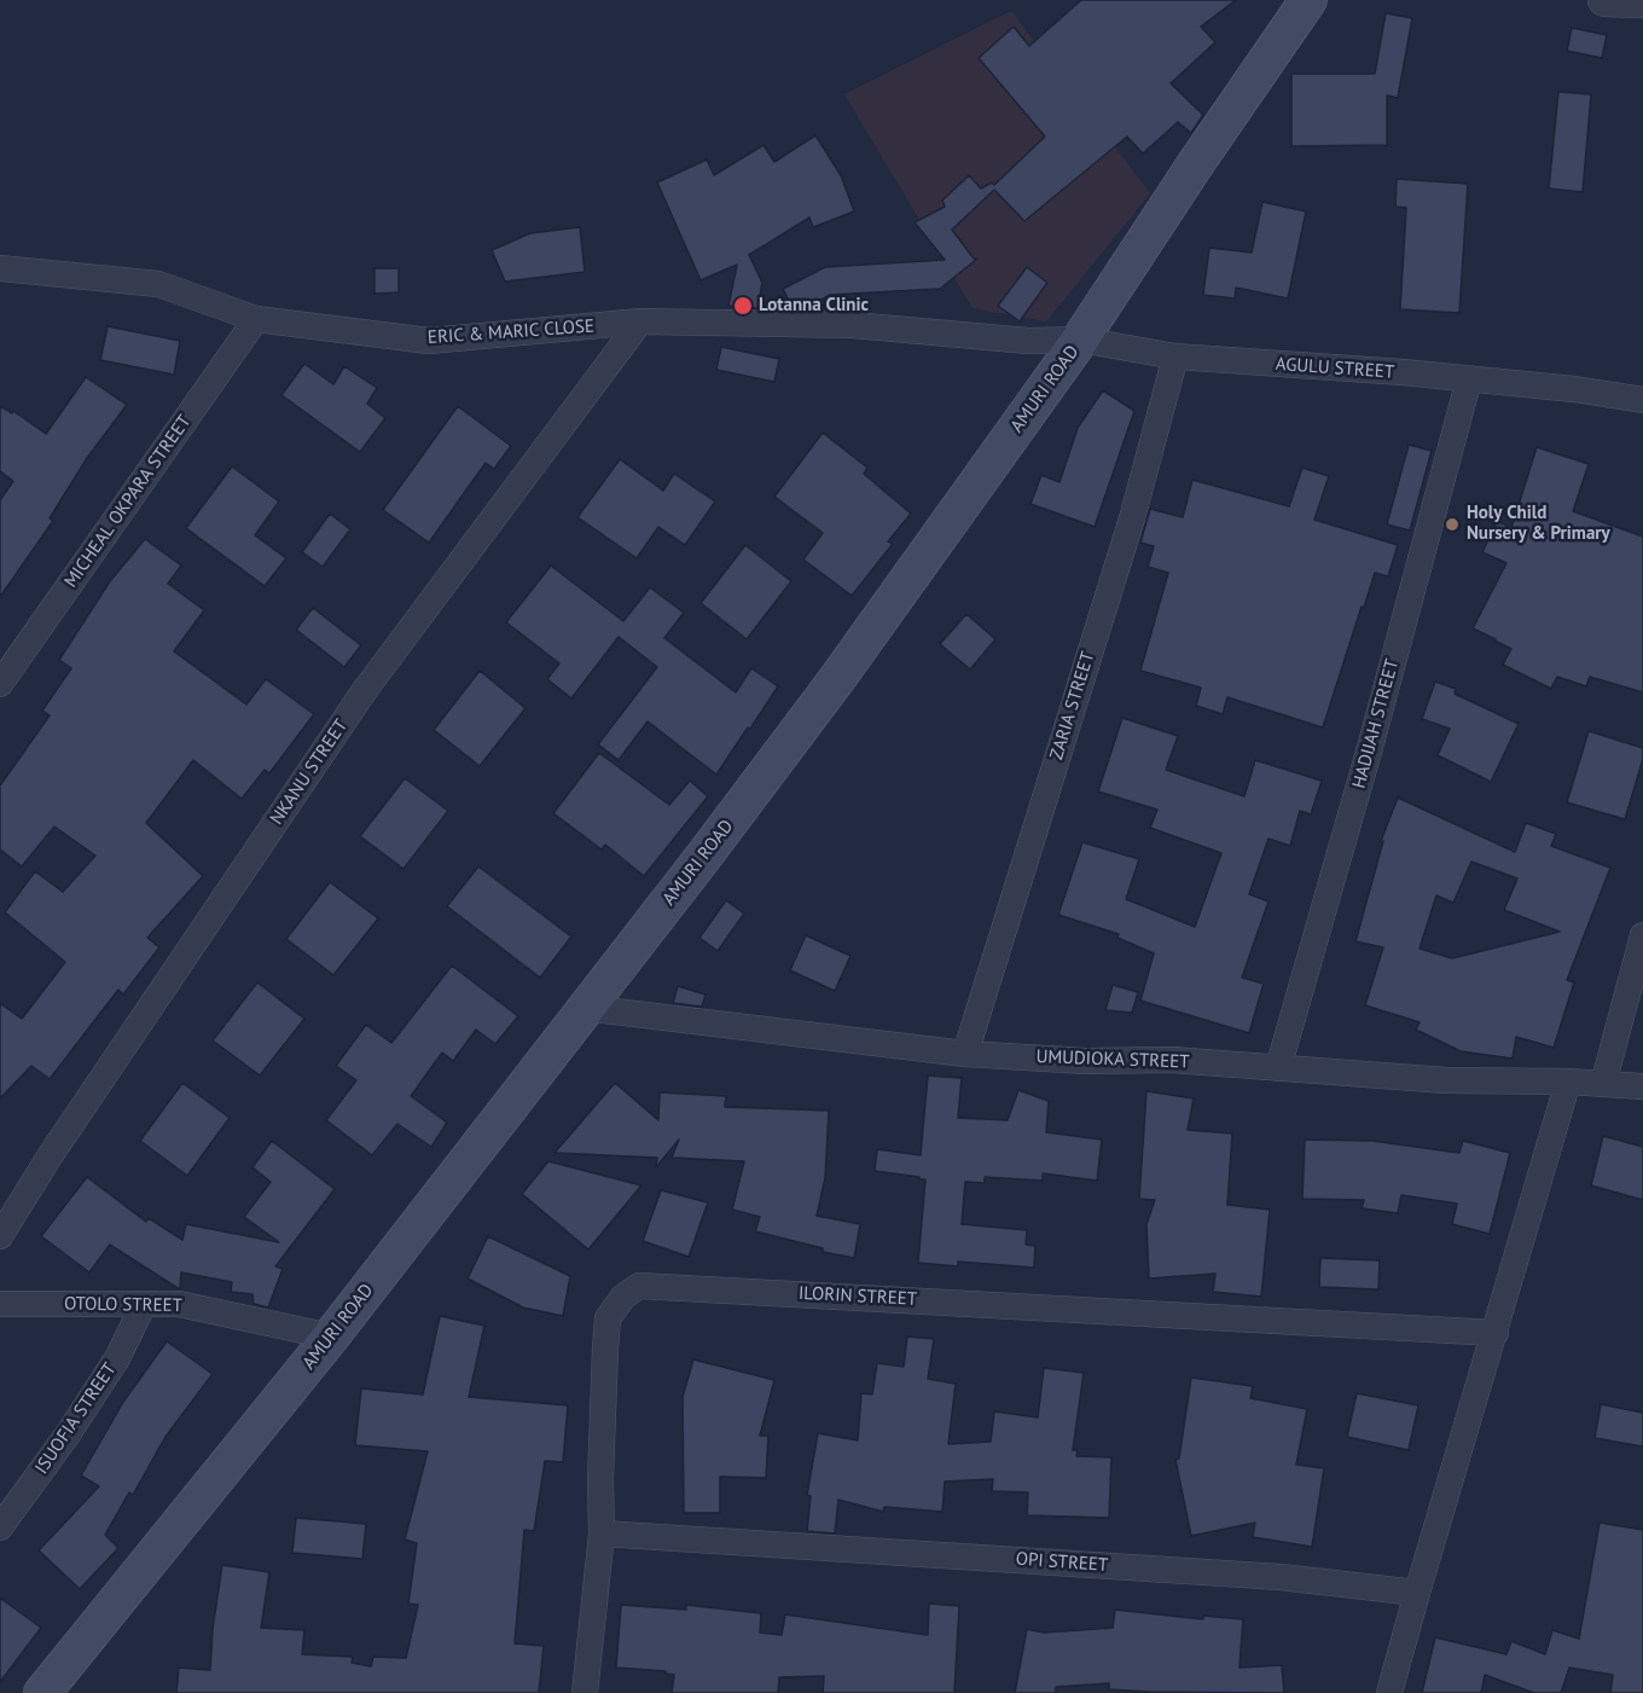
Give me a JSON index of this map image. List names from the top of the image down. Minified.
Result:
{"streets":{"main road":["AMURI ROAD"],"street":["ERIC & MARIC CLOSE","AGULU STREET","MICHEAL OKPARA STREET","ZARIA STREET","HADIJAH STREET","NKANU STREET","UMUDIOKA STREET","ILORIN STREET","OTOLO STREET","ISUOFIA STREET","OPI STREET"]},"crossings":[["ERIC & MARIC CLOSE","AGULU STREET"],["ERIC & MARIC CLOSE","MICHEAL OKPARA STREET"],["ERIC & MARIC CLOSE","NKANU STREET"],["AGULU STREET","AMURI ROAD"],["AGULU STREET","ZARIA STREET"],["AGULU STREET","HADIJAH STREET"],["AMURI ROAD","UMUDIOKA STREET"],["AMURI ROAD","OTOLO STREET"],["ZARIA STREET","UMUDIOKA STREET"],["HADIJAH STREET","UMUDIOKA STREET"],["ILORIN STREET","OPI STREET"],["OTOLO STREET","ISUOFIA STREET"]],"places":["Lotanna Clinic","Holy Child Nursery & Primary"]}
